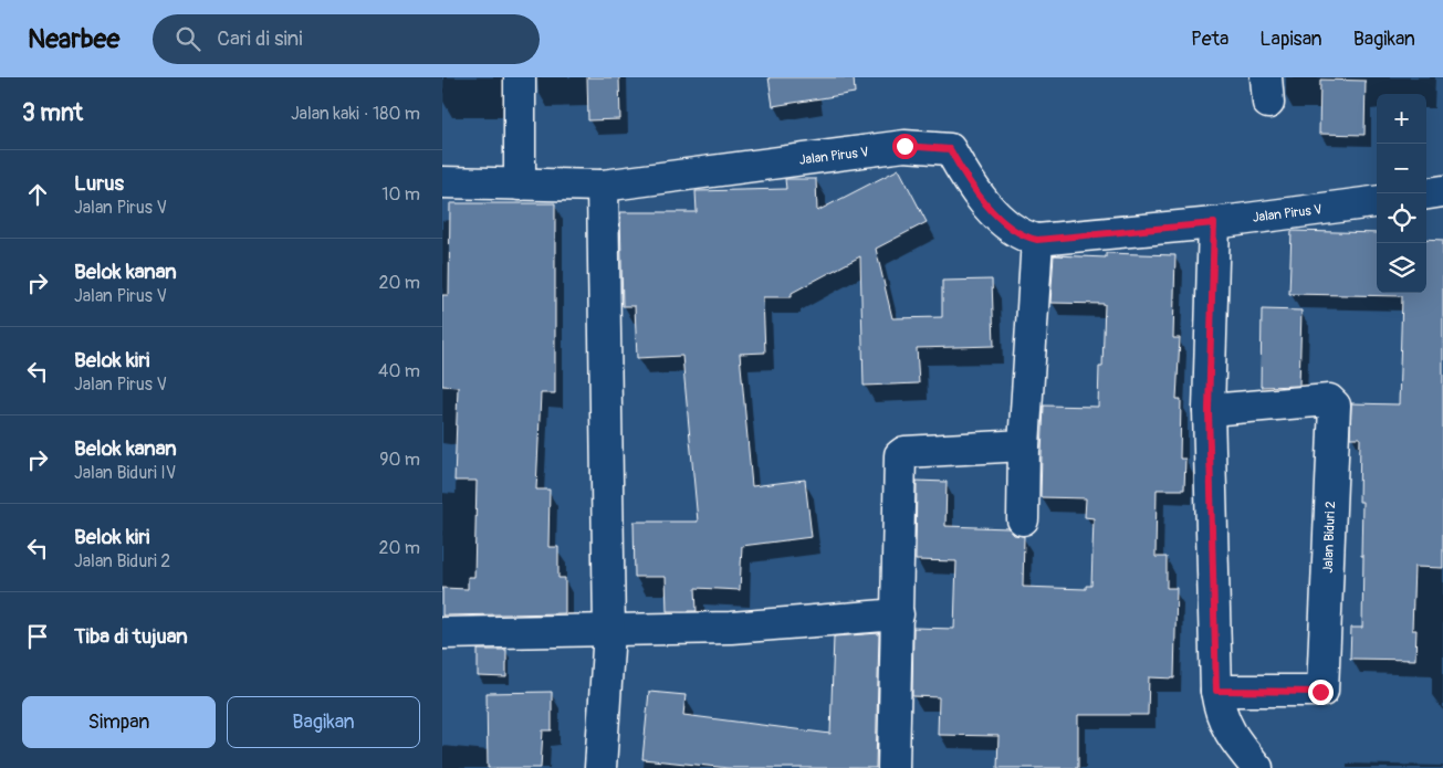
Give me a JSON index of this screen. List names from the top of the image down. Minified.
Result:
{"streets":{"street":["Jalan Pirus V","Jalan Biduri 2"]},"page":{"header":"Nearbee","search":"Cari di sini","nav":["Peta","Lapisan","Bagikan"],"heading":["3 mnt","Jalan kaki · 180 m"],"map_buttons":["+","−"],"list":[["Lurus","Jalan Pirus V","10 m"],["Belok kanan","Jalan Pirus V","20 m"],["Belok kiri","Jalan Pirus V","40 m"],["Belok kanan","Jalan Biduri IV","90 m"],["Belok kiri","Jalan Biduri 2","20 m"],"Tiba di tujuan"],"buttons":["Simpan","Bagikan"]}}
